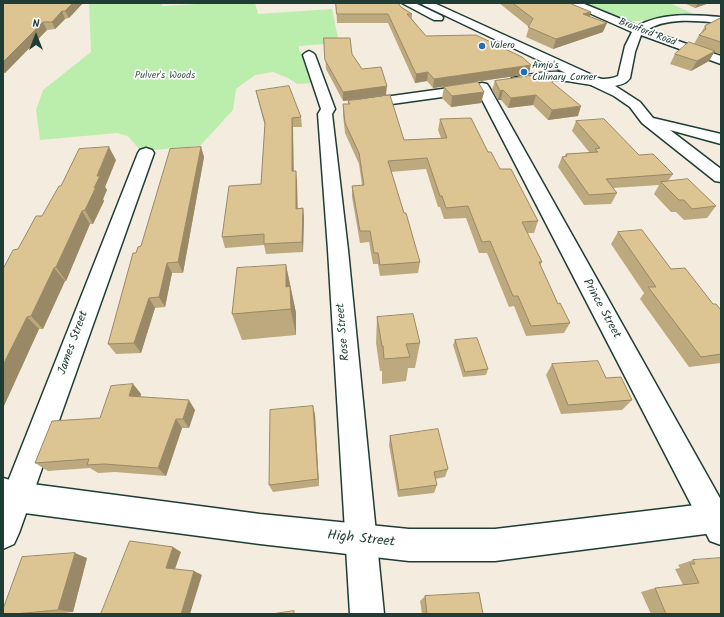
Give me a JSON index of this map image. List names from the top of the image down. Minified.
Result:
{"streets":{"street":["Branford Road","Prince Street","Rose Street","James Street","High Street"]},"crossings":[["Prince Street","High Street"],["Rose Street","High Street"],["James Street","High Street"]],"parks":["Pulver's Woods"],"places":["Valero","Amjo's Culinary Corner"],"north":"top"}
